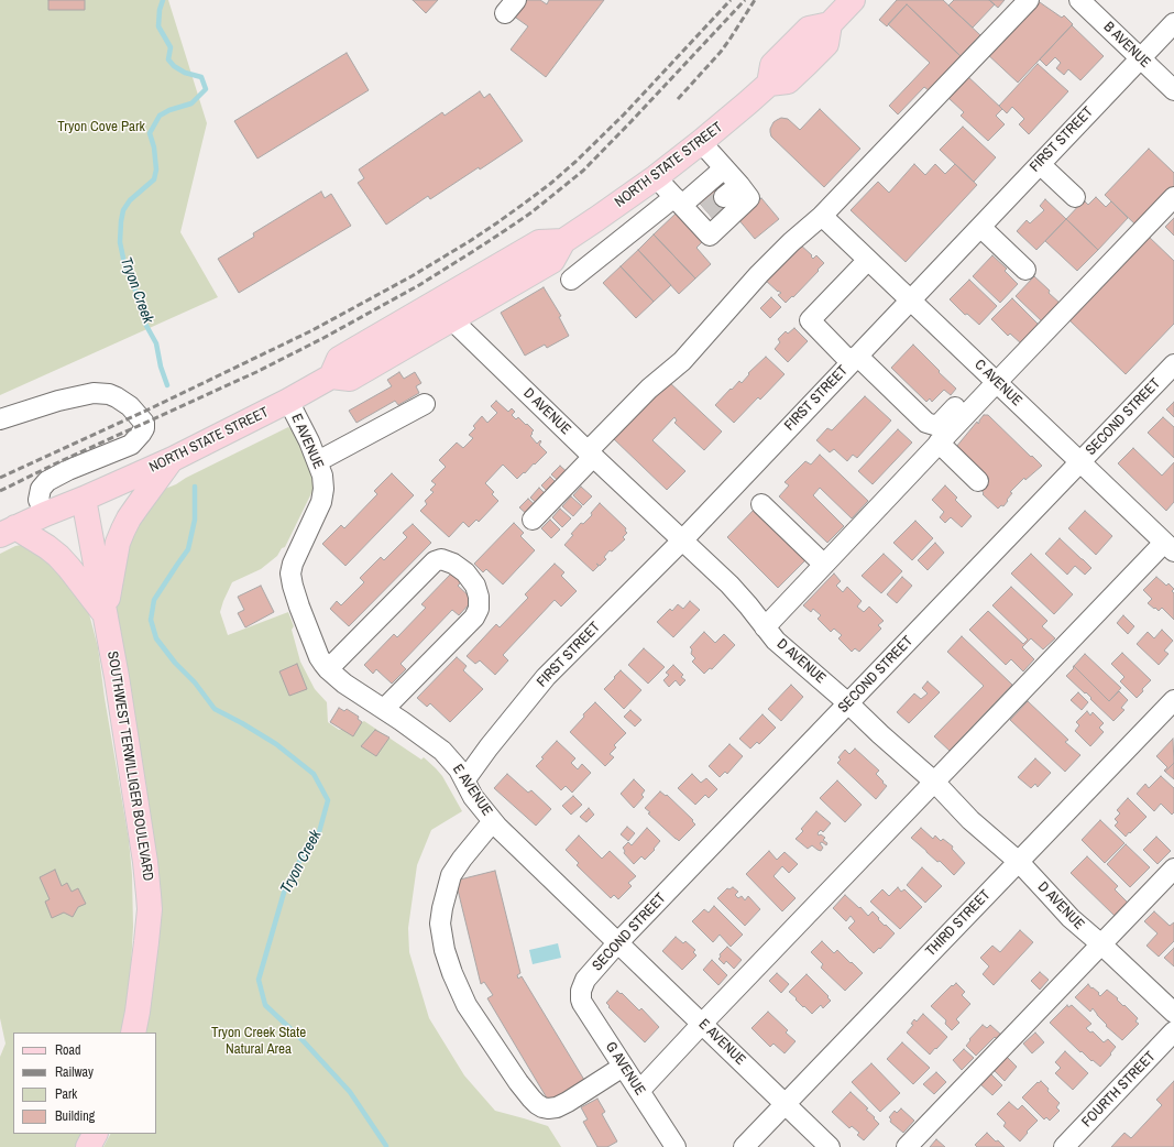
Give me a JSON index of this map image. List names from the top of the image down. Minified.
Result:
{"streets":{"main road":["NORTH STATE STREET","SOUTHWEST TERWILLIGER BOULEVARD"],"street":["B AVENUE","FIRST STREET","C AVENUE","D AVENUE","SECOND STREET","E AVENUE","THIRD STREET","G AVENUE","FOURTH STREET"]},"crossings":[["B AVENUE","FIRST STREET"],["FIRST STREET","C AVENUE"],["FIRST STREET","D AVENUE"],["FIRST STREET","E AVENUE"],["NORTH STATE STREET","D AVENUE"],["NORTH STATE STREET","E AVENUE"],["NORTH STATE STREET","SOUTHWEST TERWILLIGER BOULEVARD"],["C AVENUE","SECOND STREET"],["D AVENUE","SECOND STREET"],["D AVENUE","THIRD STREET"],["SECOND STREET","E AVENUE"],["SECOND STREET","G AVENUE"],["E AVENUE","THIRD STREET"]],"water":["Tryon Creek"],"parks":["Tryon Cove Park","Tryon Creek State Natural Area"],"legend":["Road","Railway","Park","Building"]}
